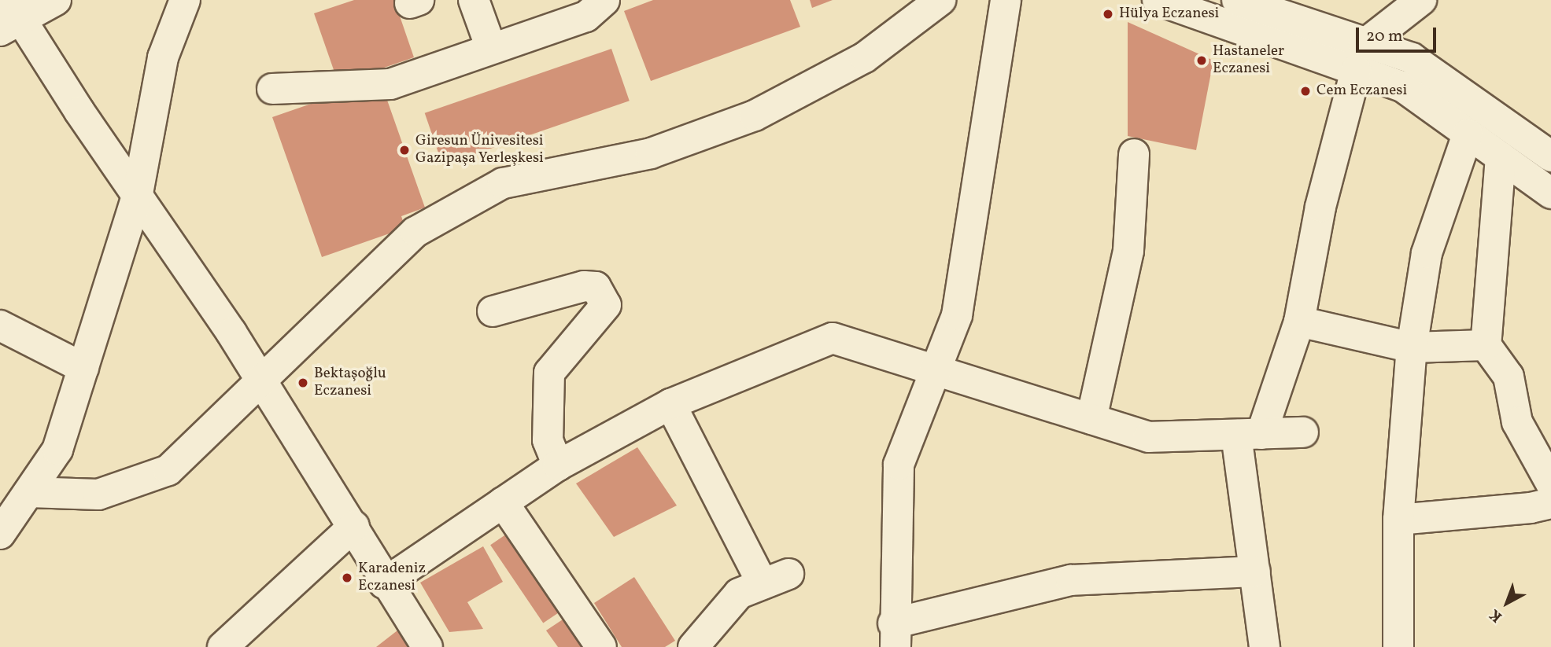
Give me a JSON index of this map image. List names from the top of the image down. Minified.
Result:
{"places":["Hülya Eczanesi","Hastaneler Eczanesi","Cem Eczanesi","Giresun Ünivesitesi Gazipaşa Yerleşkesi","Bektaşoğlu Eczanesi","Karadeniz Eczanesi"],"scale_bar":"20 m","north":"bottom left"}
